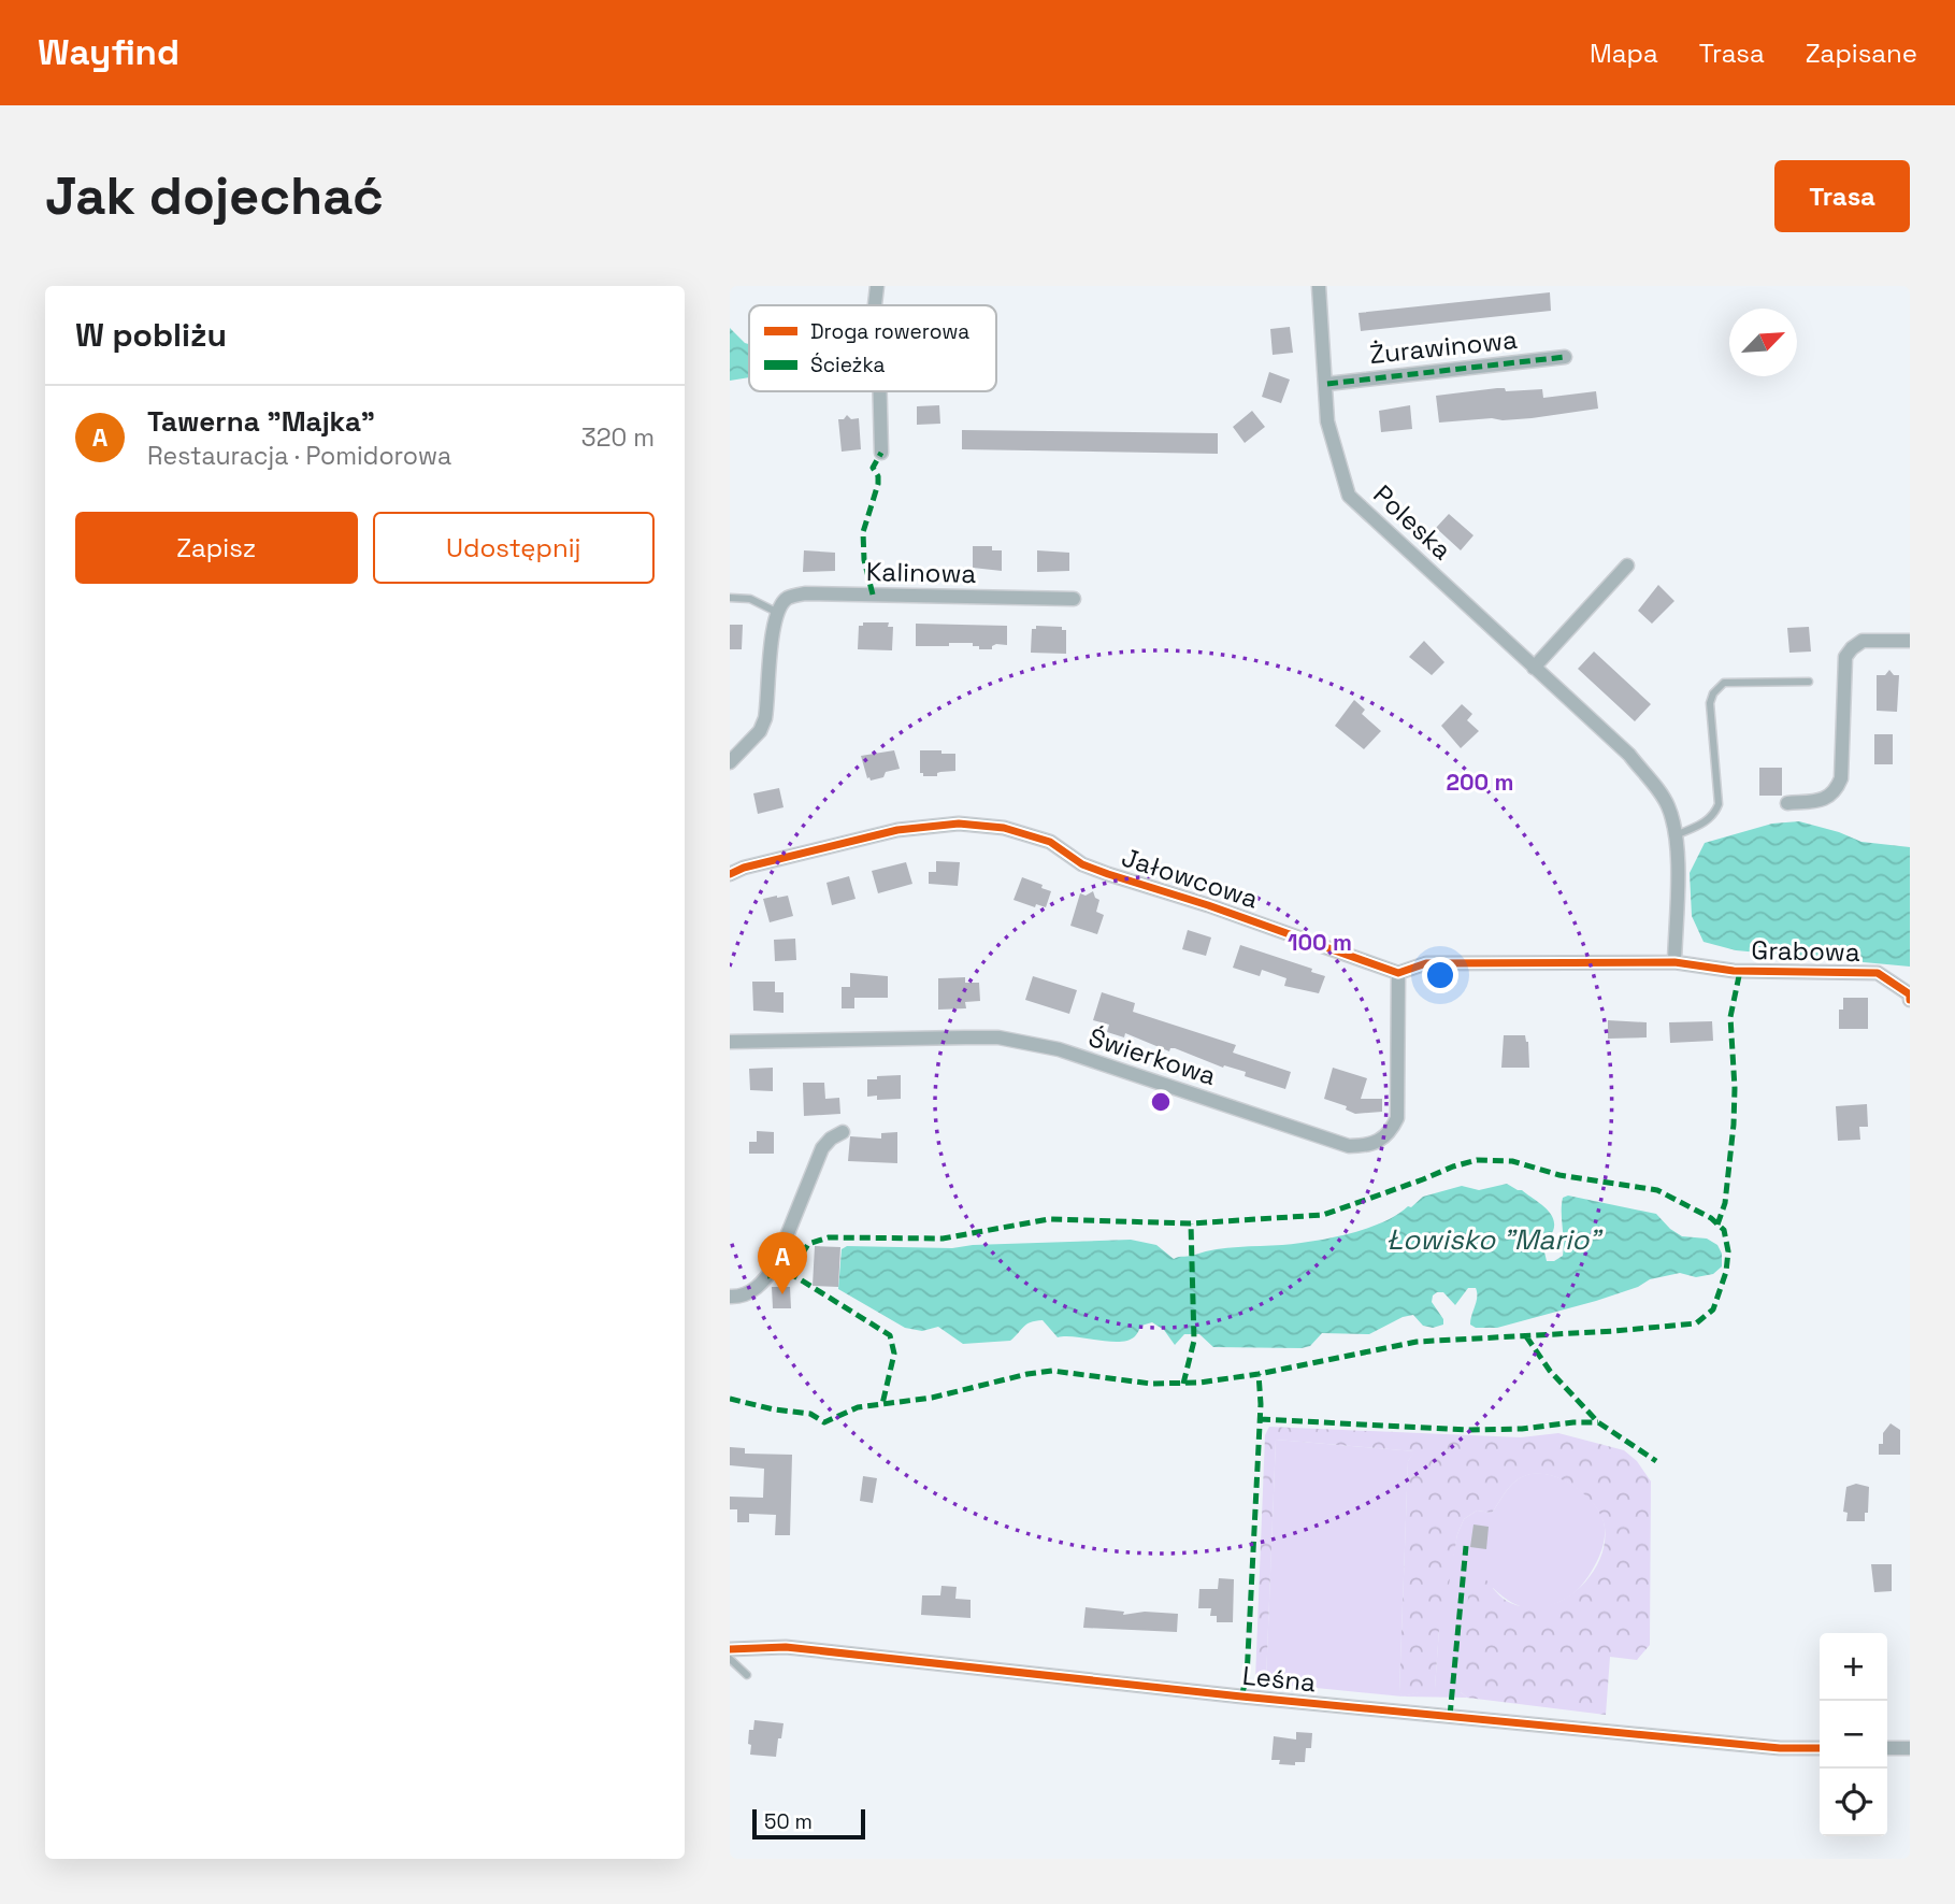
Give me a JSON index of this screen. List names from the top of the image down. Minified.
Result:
{"streets":{"street":["Żurawinowa","Poleska","Kalinowa","Jałowcowa","Grabowa","Świerkowa","Leśna"]},"crossings":[["Żurawinowa","Poleska"],["Poleska","Grabowa"],["Jałowcowa","Świerkowa"]],"water":["Łowisko \"Mario\""],"legend":["Droga rowerowa","Ścieżka"],"scale_bar":"50 m","north":"top right","page":{"header":"Wayfind","nav":["Mapa","Trasa","Zapisane"],"buttons":["Trasa",["Zapisz","Udostępnij"]],"title":"Jak dojechać","heading":"W pobliżu","list":[{"mark":"A","name":"Tawerna \"Majka\"","note":"Restauracja · Pomidorowa","value":"320 m"}],"pins":"A","map_buttons":["+","−"],"scale":"50 m"},"rings":["200 m","100 m"]}
